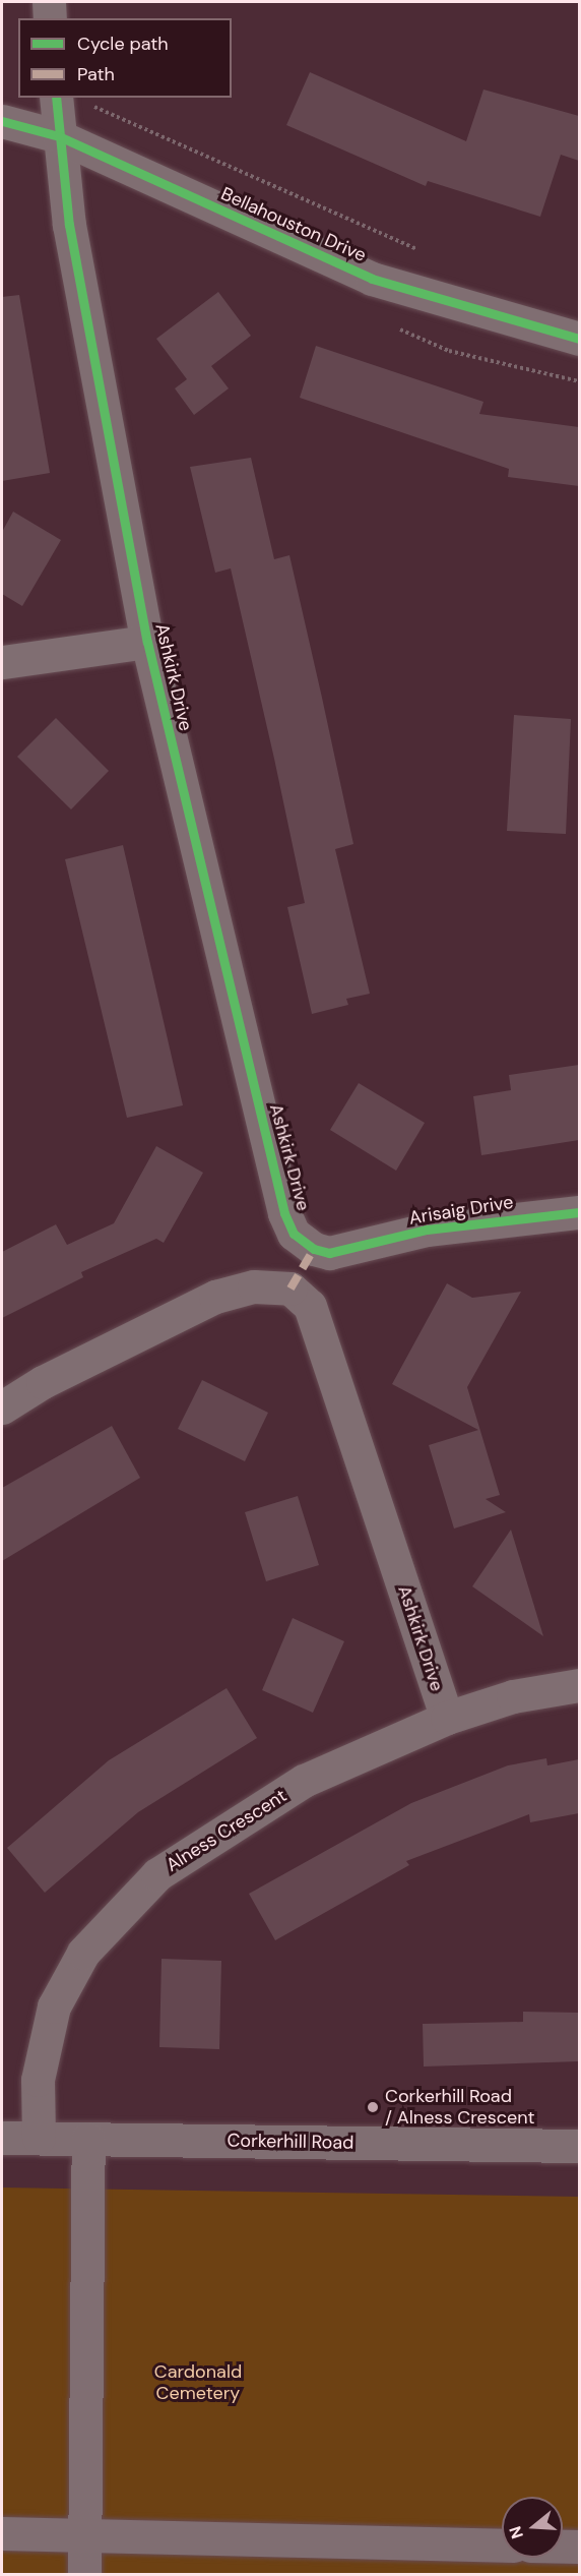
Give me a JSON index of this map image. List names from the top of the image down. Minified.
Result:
{"streets":{"street":["Bellahouston Drive","Ashkirk Drive","Arisaig Drive","Alness Crescent","Corkerhill Road"]},"crossings":[["Bellahouston Drive","Ashkirk Drive"],["Ashkirk Drive","Arisaig Drive"],["Ashkirk Drive","Alness Crescent"],["Alness Crescent","Corkerhill Road"]],"parks":["Cardonald Cemetery"],"places":["Corkerhill Road / Alness Crescent"],"legend":["Cycle path","Path"],"north":"left"}
